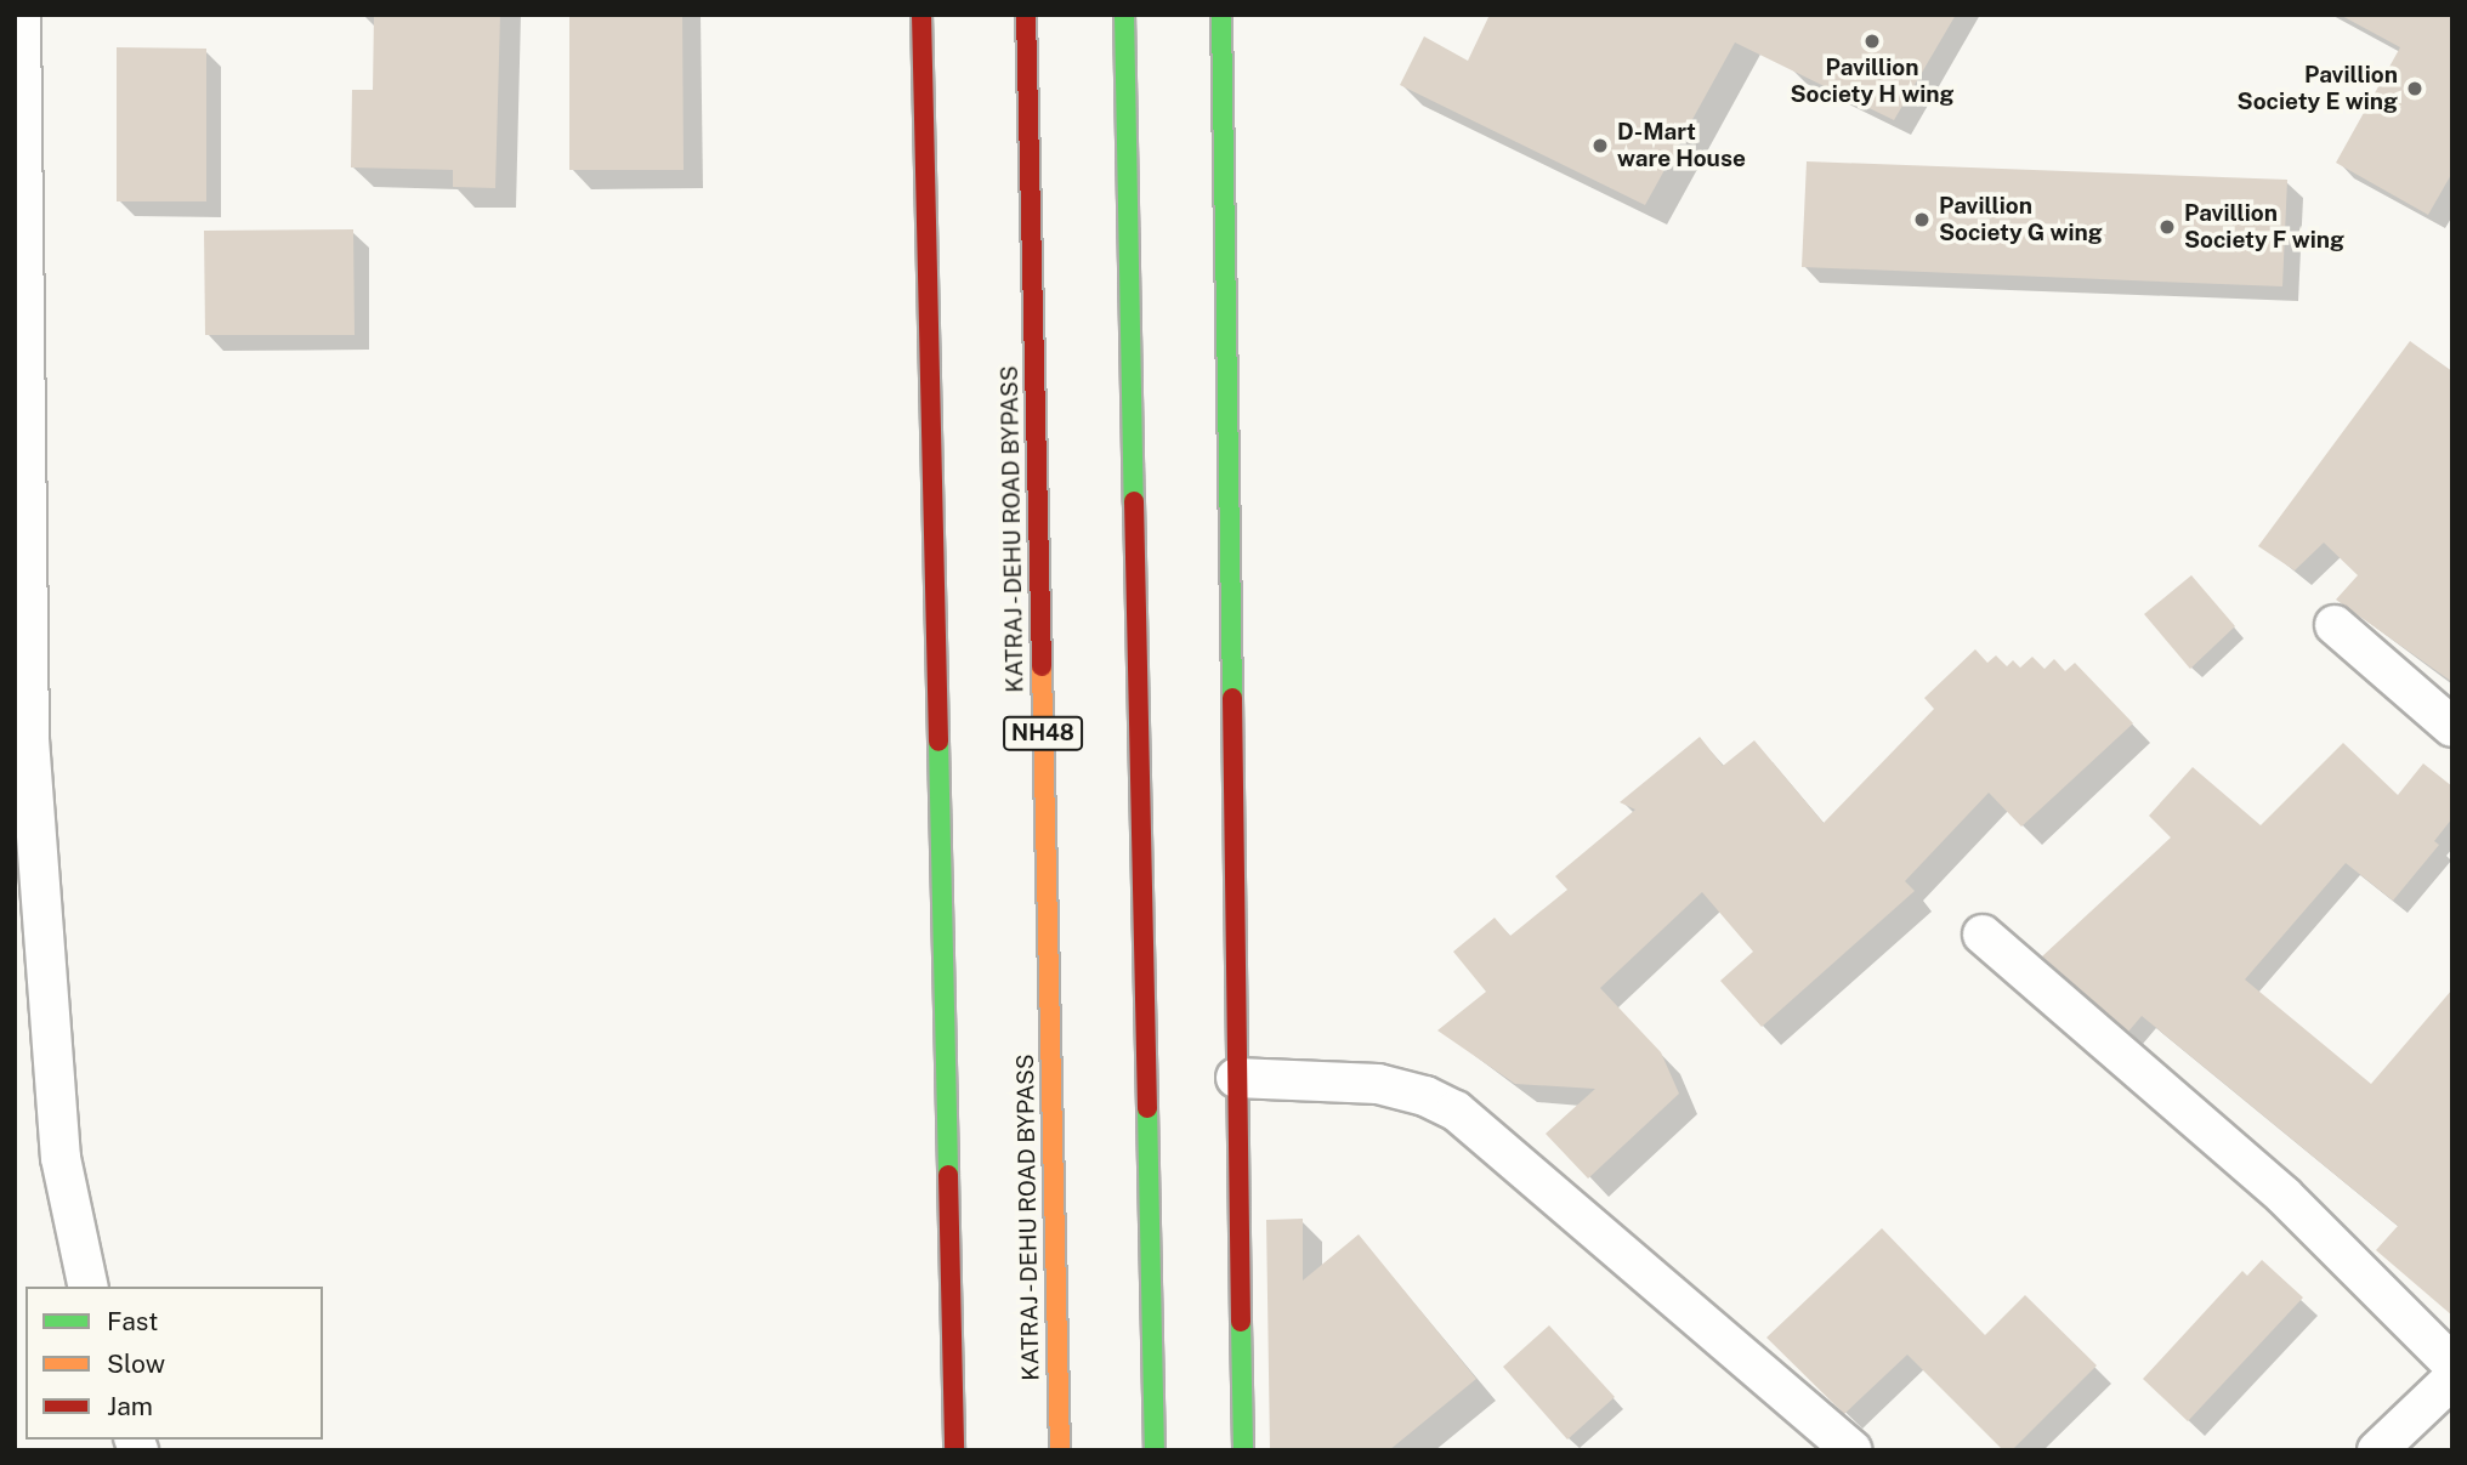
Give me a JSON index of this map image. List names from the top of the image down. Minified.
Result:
{"streets":{"main road":["KATRAJ - DEHU ROAD BYPASS","NH48"]},"places":["Pavillion Society H wing","Pavillion Society E wing","D-Mart ware House","Pavillion Society G wing","Pavillion Society F wing"],"legend":["Fast","Slow","Jam"]}
